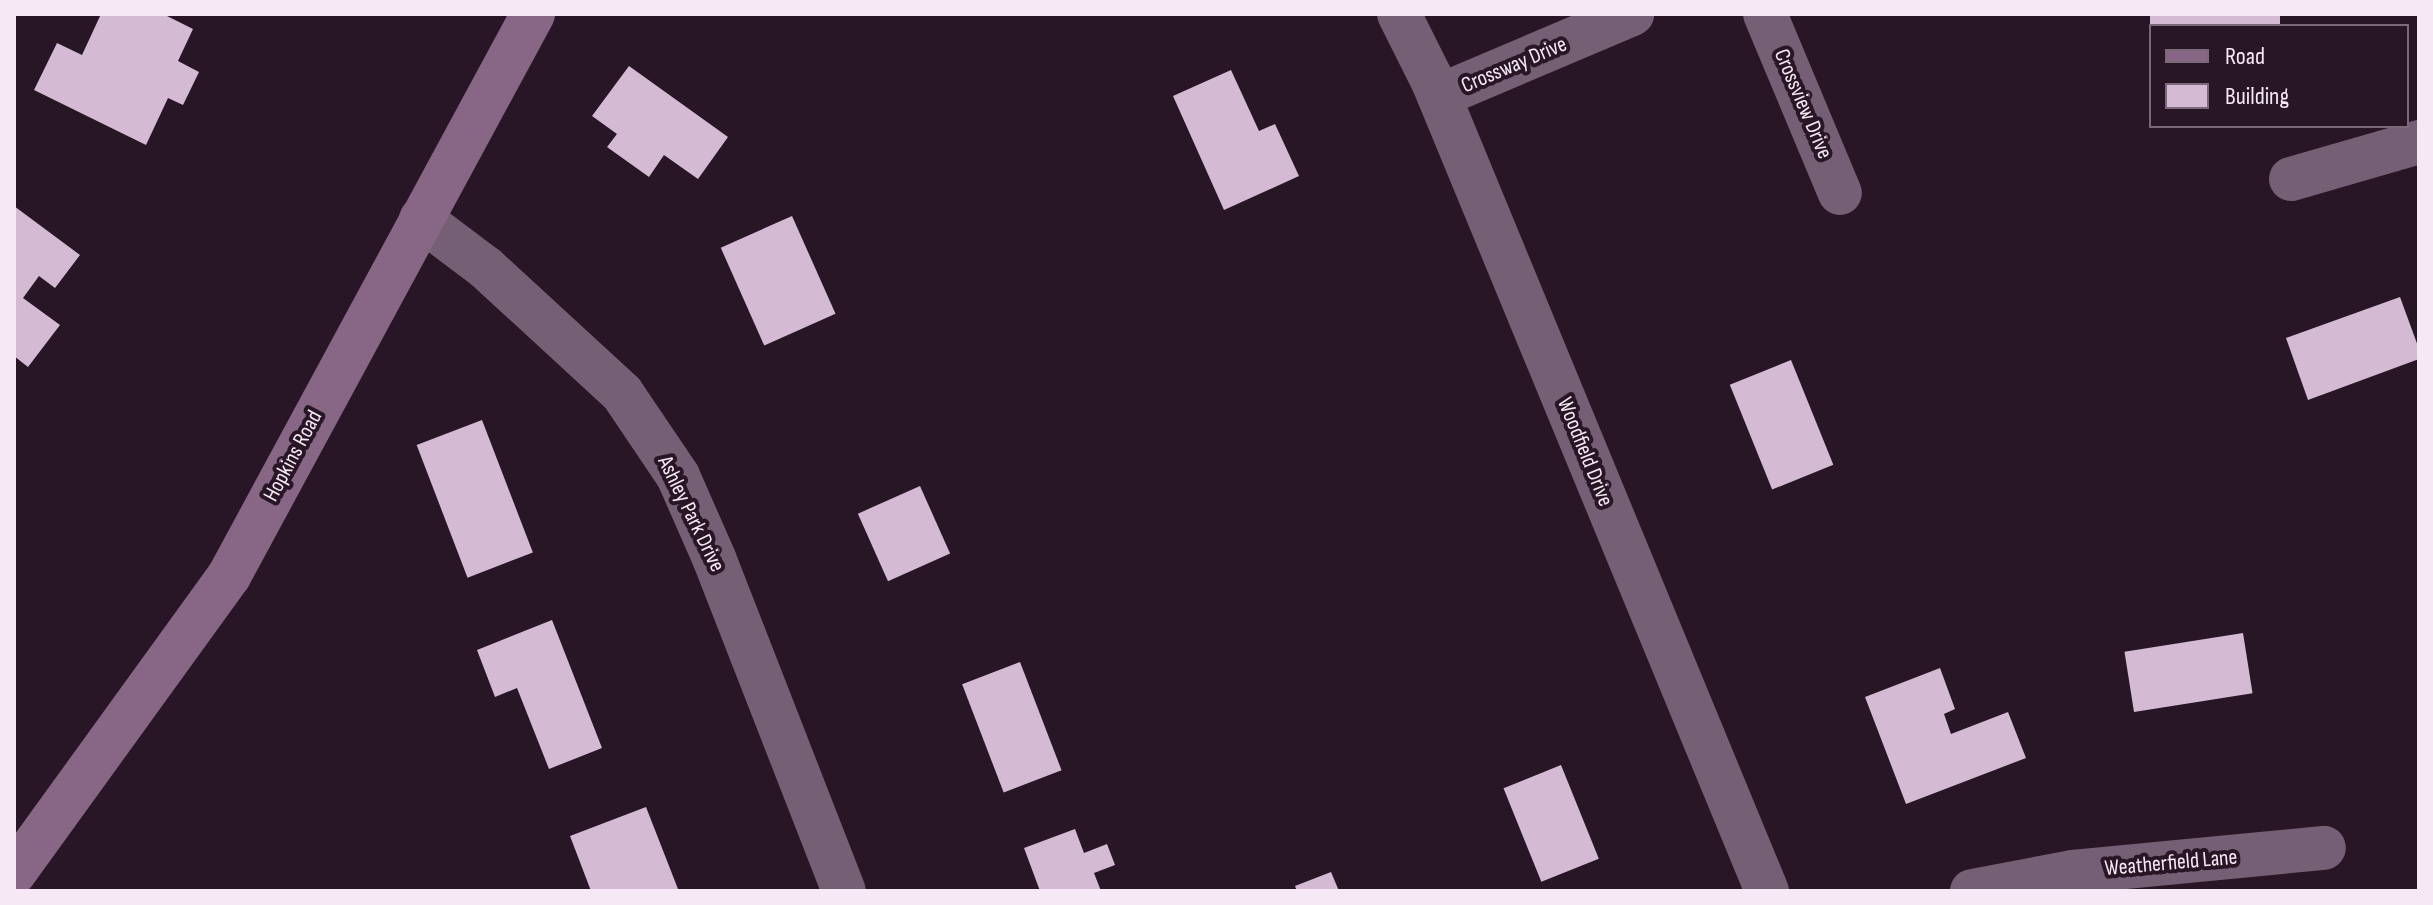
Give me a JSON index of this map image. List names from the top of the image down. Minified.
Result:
{"streets":{"main road":["Hopkins Road"],"street":["Crossway Drive","Crossview Drive","Woodfield Drive","Ashley Park Drive","Weatherfield Lane"]},"crossings":[["Crossway Drive","Woodfield Drive"],["Hopkins Road","Ashley Park Drive"]],"legend":["Road","Building"]}
